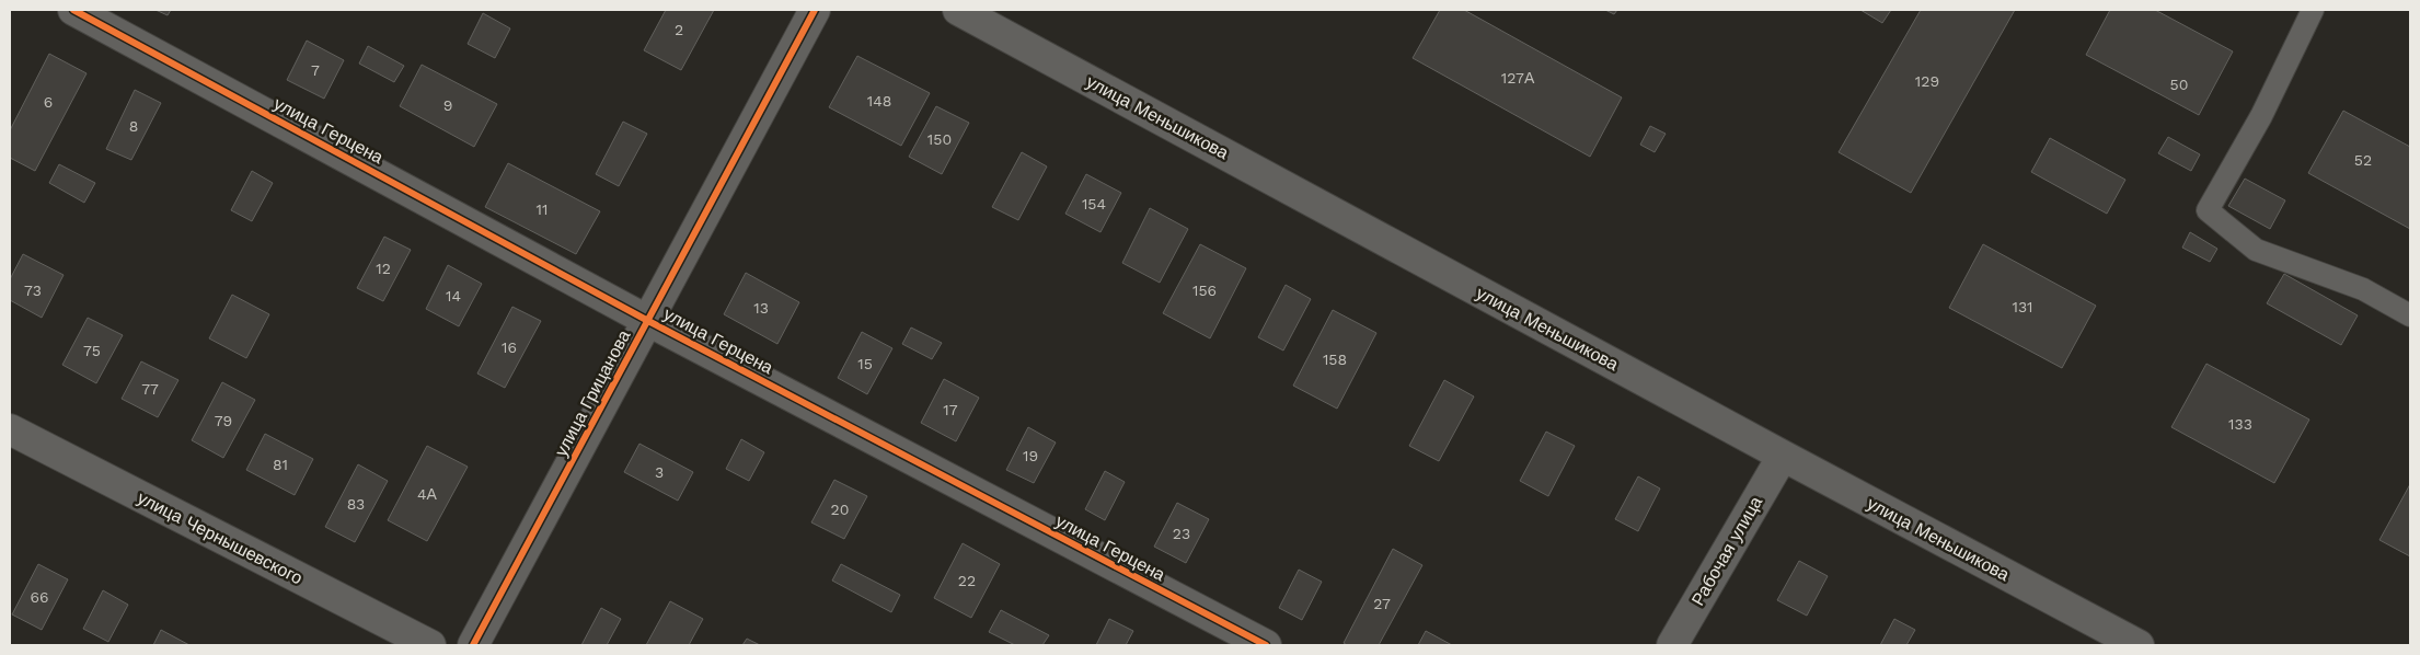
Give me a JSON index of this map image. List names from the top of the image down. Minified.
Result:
{"streets":{"street":["улица Меньшикова","улица Герцена","улица Грицанова","улица Чернышевского","Рабочая улица"]},"crossings":[["улица Меньшикова","Рабочая улица"],["улица Герцена","улица Грицанова"]],"house_numbers":["2","7","127А","129","50","148","6","9","8","150","52","154","11","12","73","156","14","131","13","16","75","158","15","77","17","79","133","19","81","3","4А","83","20","23","22","66","27"]}
